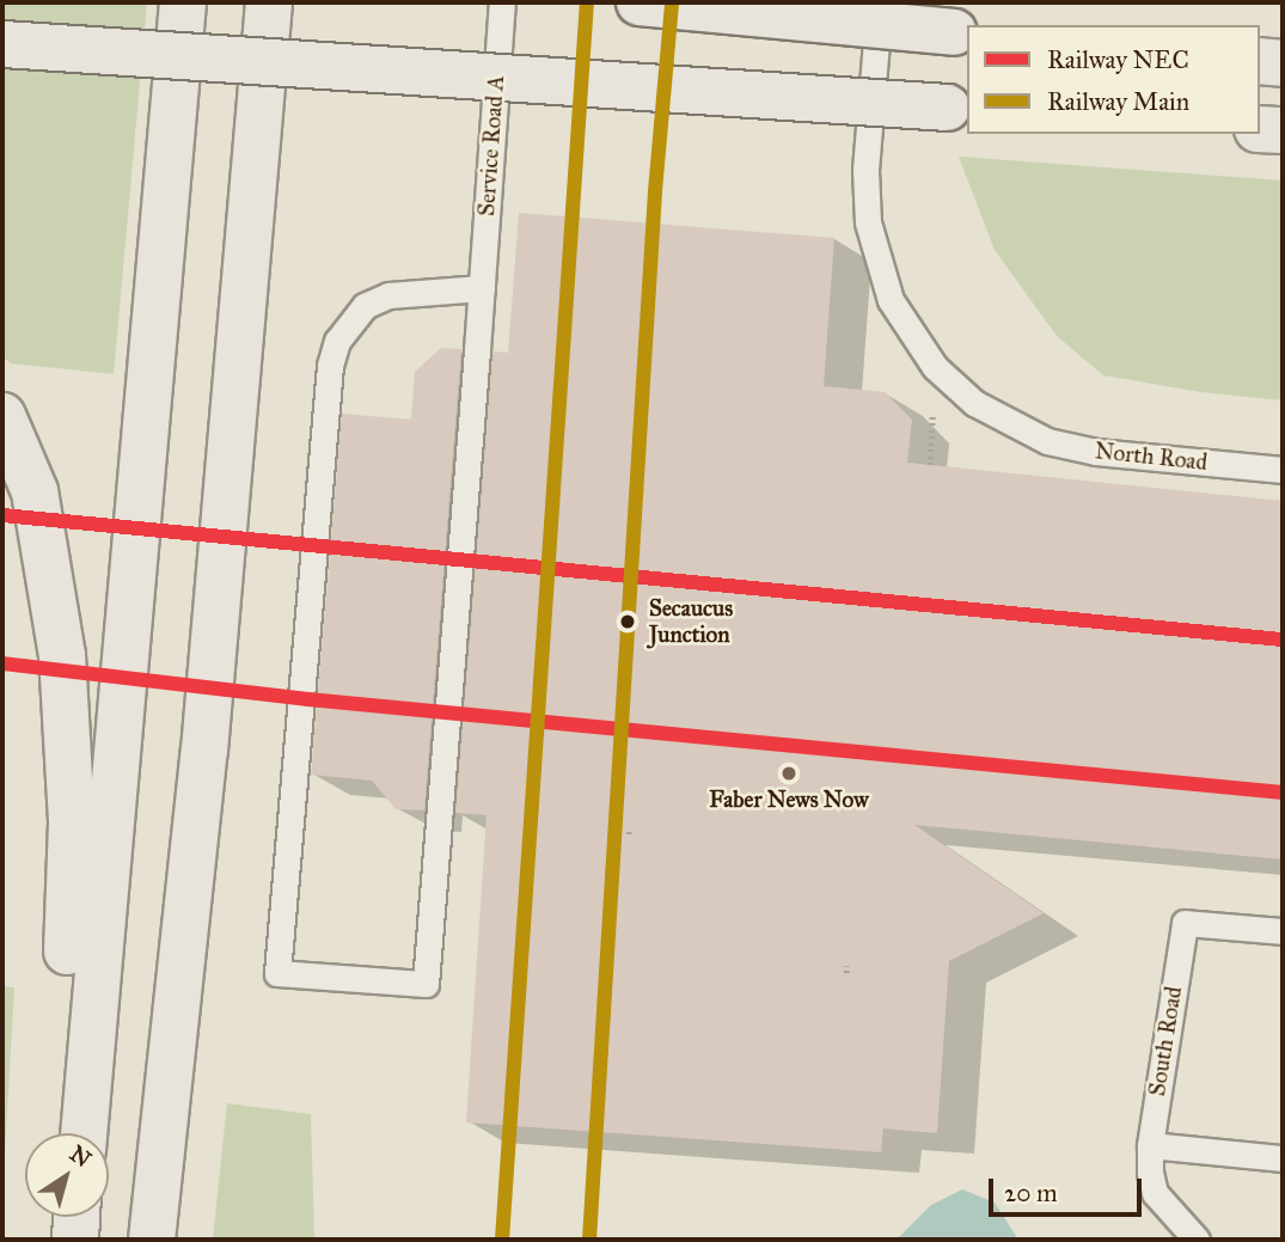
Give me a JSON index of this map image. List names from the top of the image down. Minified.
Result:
{"streets":{"lane":["Service Road A","North Road","South Road"]},"places":["Secaucus Junction","Faber News Now"],"lines":["rail line Main","rail line NEC"],"legend":["Railway NEC","Railway Main"],"scale_bar":"20 m","north":"top right"}
